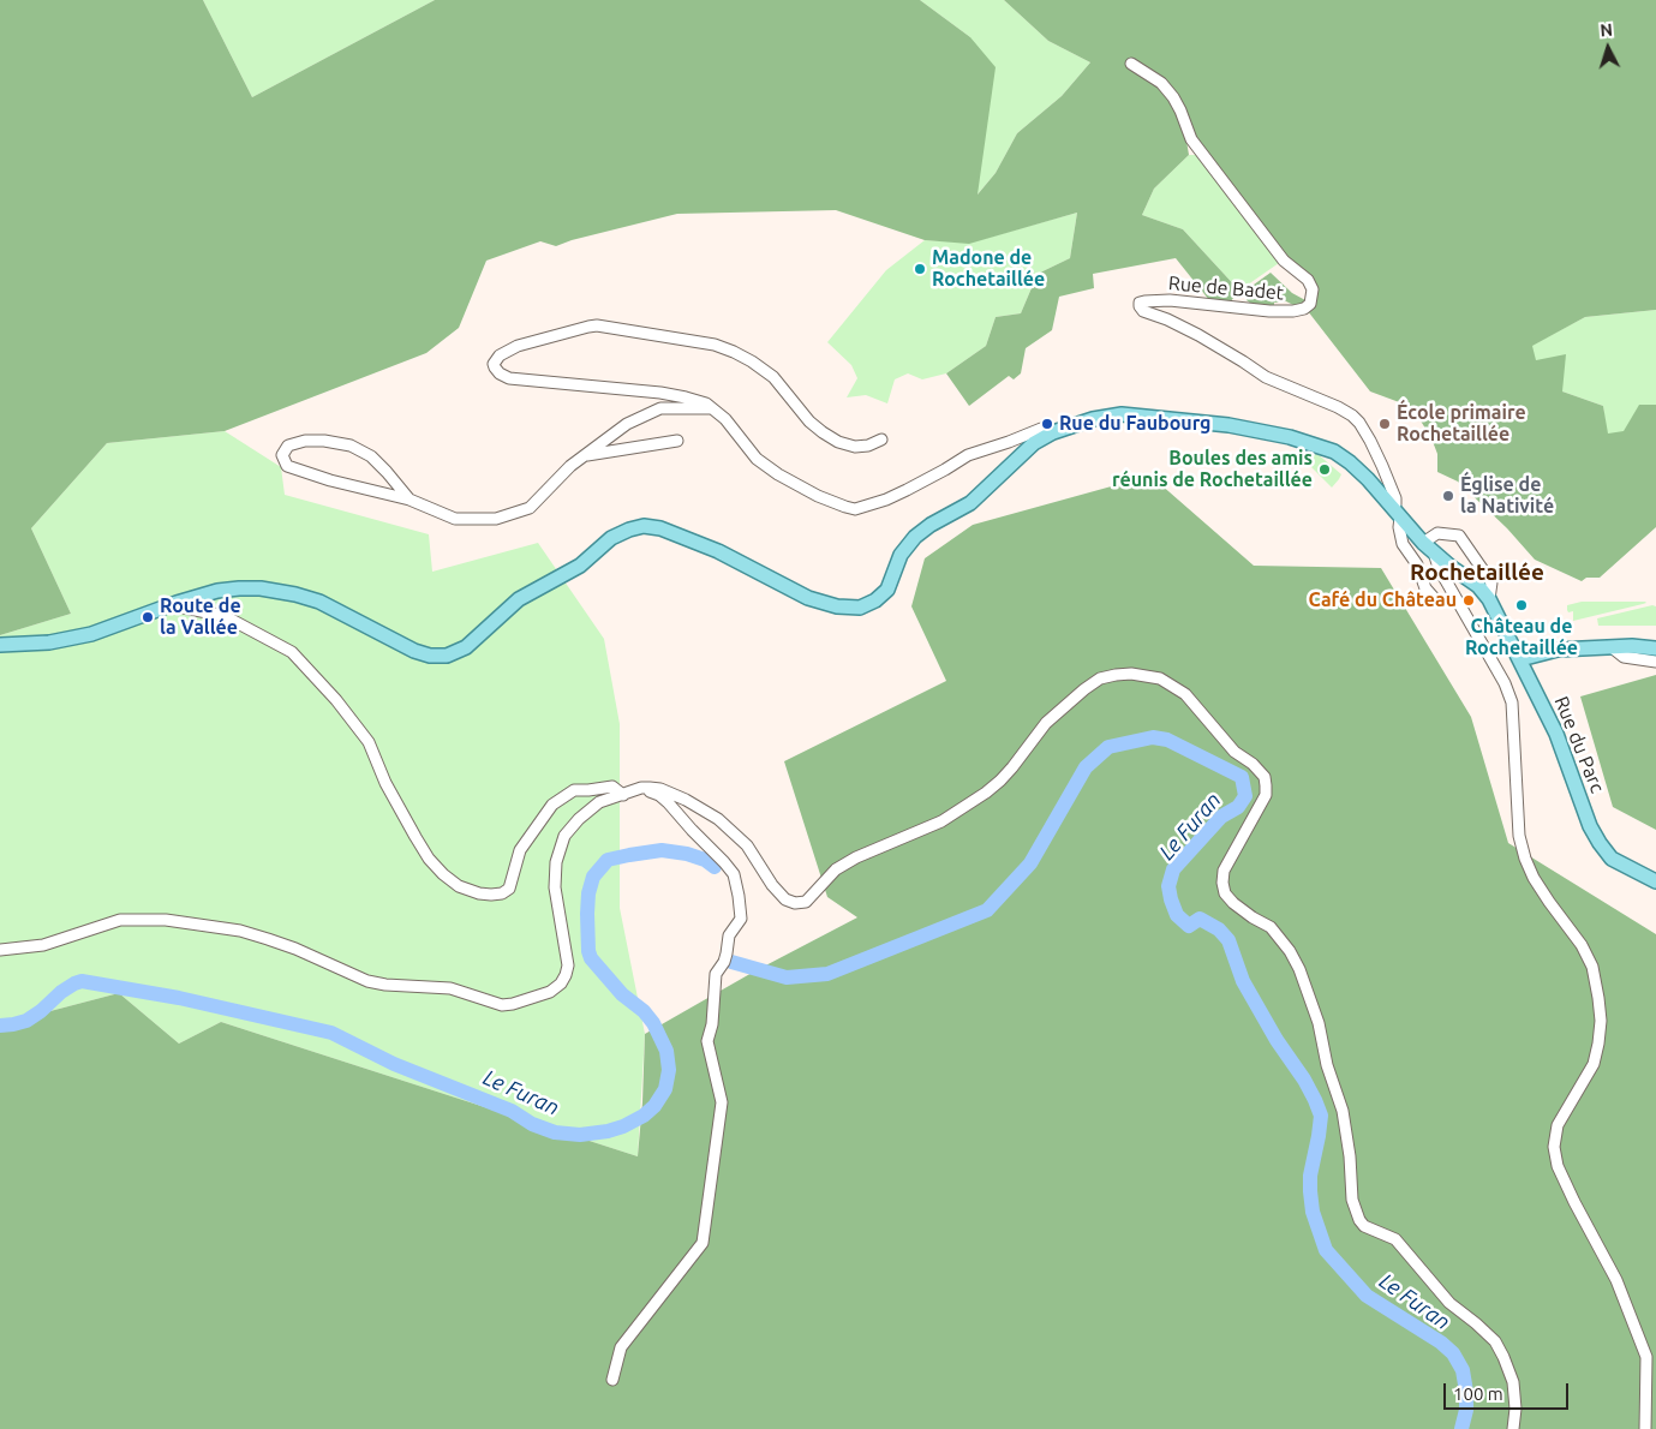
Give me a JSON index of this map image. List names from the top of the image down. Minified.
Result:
{"streets":{"main road":["Rue du Parc"],"street":["Rue de Badet"]},"districts":["Rochetaillée"],"water":["Le Furan"],"places":["Madone de Rochetaillée","Rue du Faubourg","École primaire Rochetaillée","Boules des amis réunis de Rochetaillée","Église de la Nativité","Café du Château","Château de Rochetaillée","Route de la Vallée"],"scale_bar":"100 m","north":"top"}
